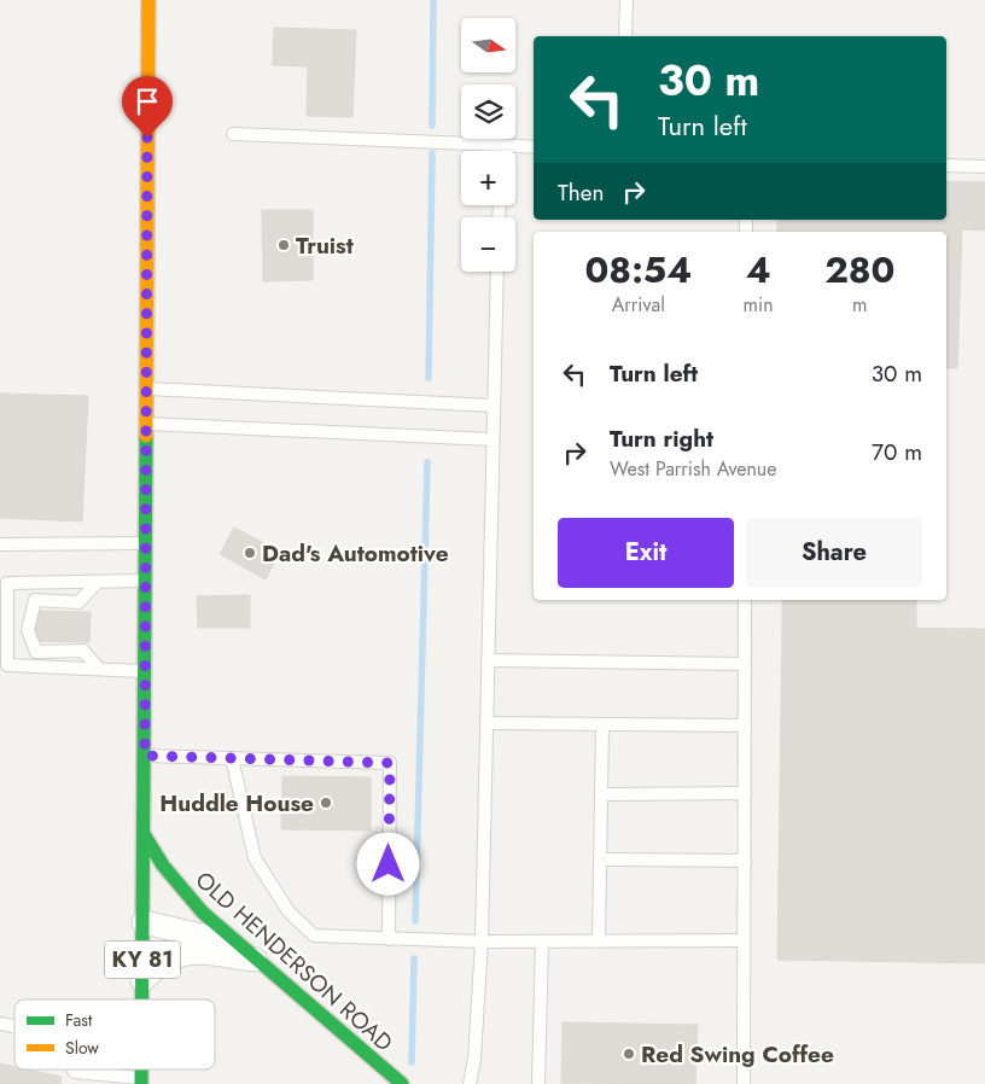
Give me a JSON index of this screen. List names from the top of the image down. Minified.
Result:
{"streets":{"main road":["KY 81","OLD HENDERSON ROAD"]},"crossings":[["KY 81","OLD HENDERSON ROAD"]],"places":["Truist","Dad's Automotive","Huddle House","Red Swing Coffee"],"legend":["Fast","Slow"],"north":"right","page":{"map_buttons":["+","−"],"turn":["30 m","Turn left"],"then":"Then","eta":["08:54","Arrival","4","min","280","m"],"list":[{"name":"Turn left","value":"30 m"},{"name":"Turn right","note":"West Parrish Avenue","value":"70 m"}],"buttons":["Exit","Share"]}}
